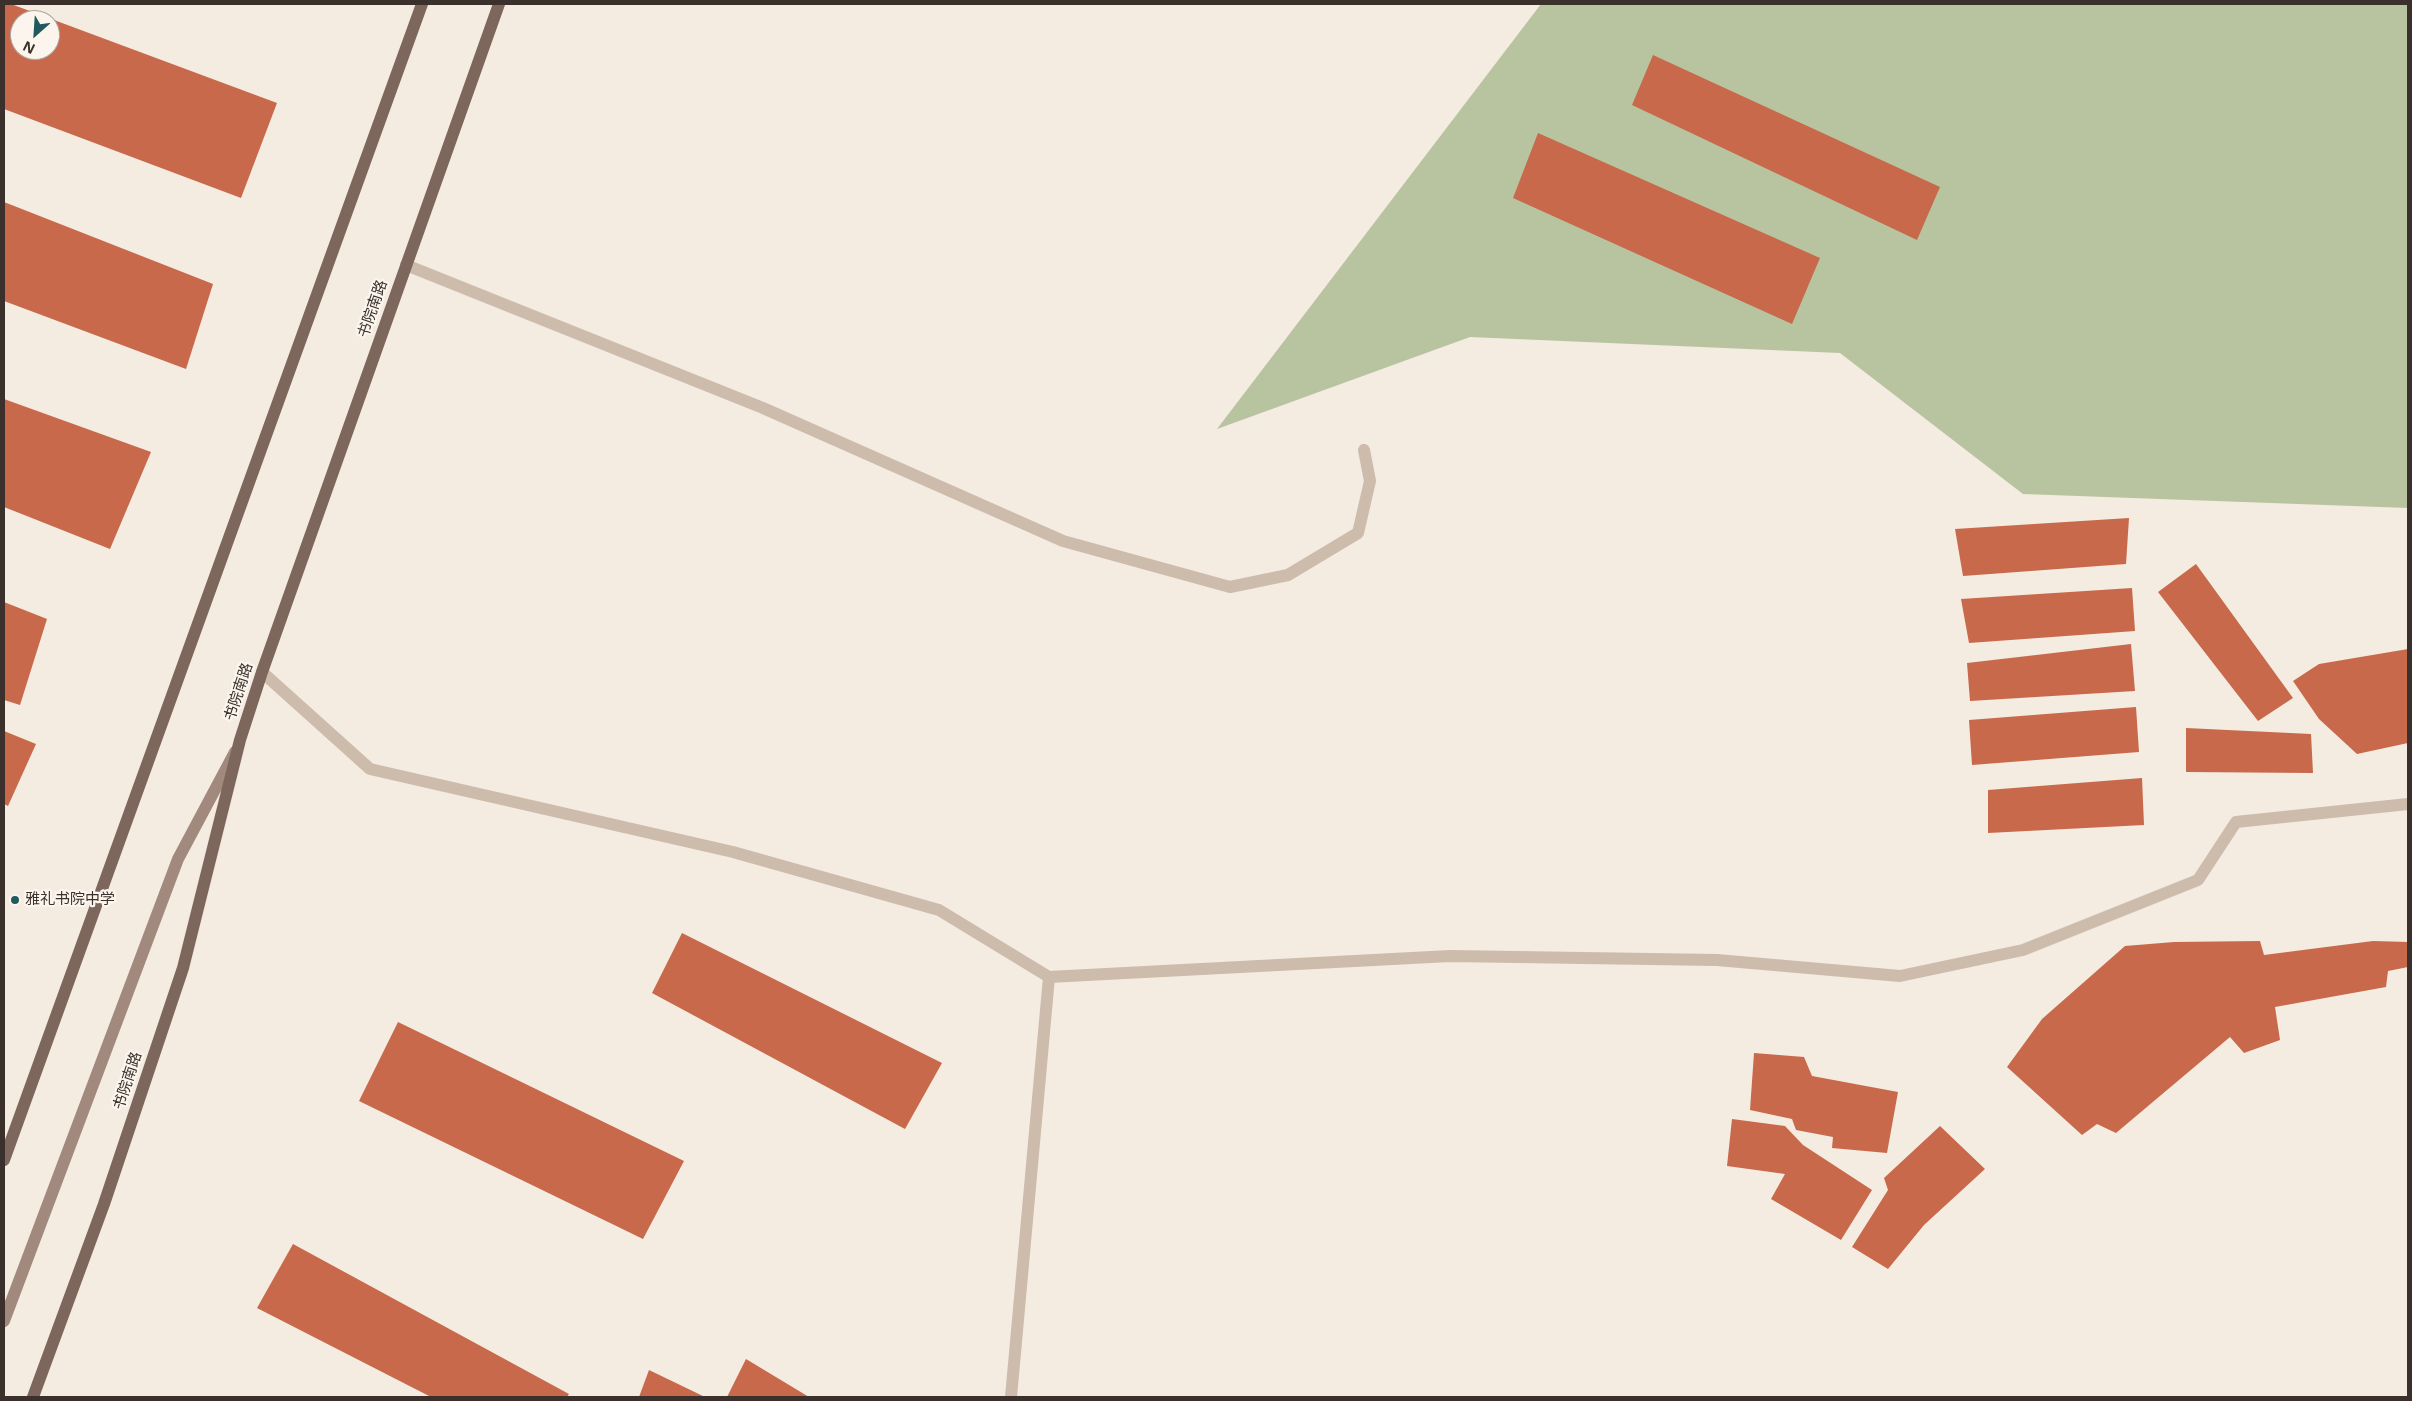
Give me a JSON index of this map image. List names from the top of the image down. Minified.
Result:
{"streets":{"main road":["书院南路"]},"places":["雅礼书院中学"],"north":"bottom left"}
